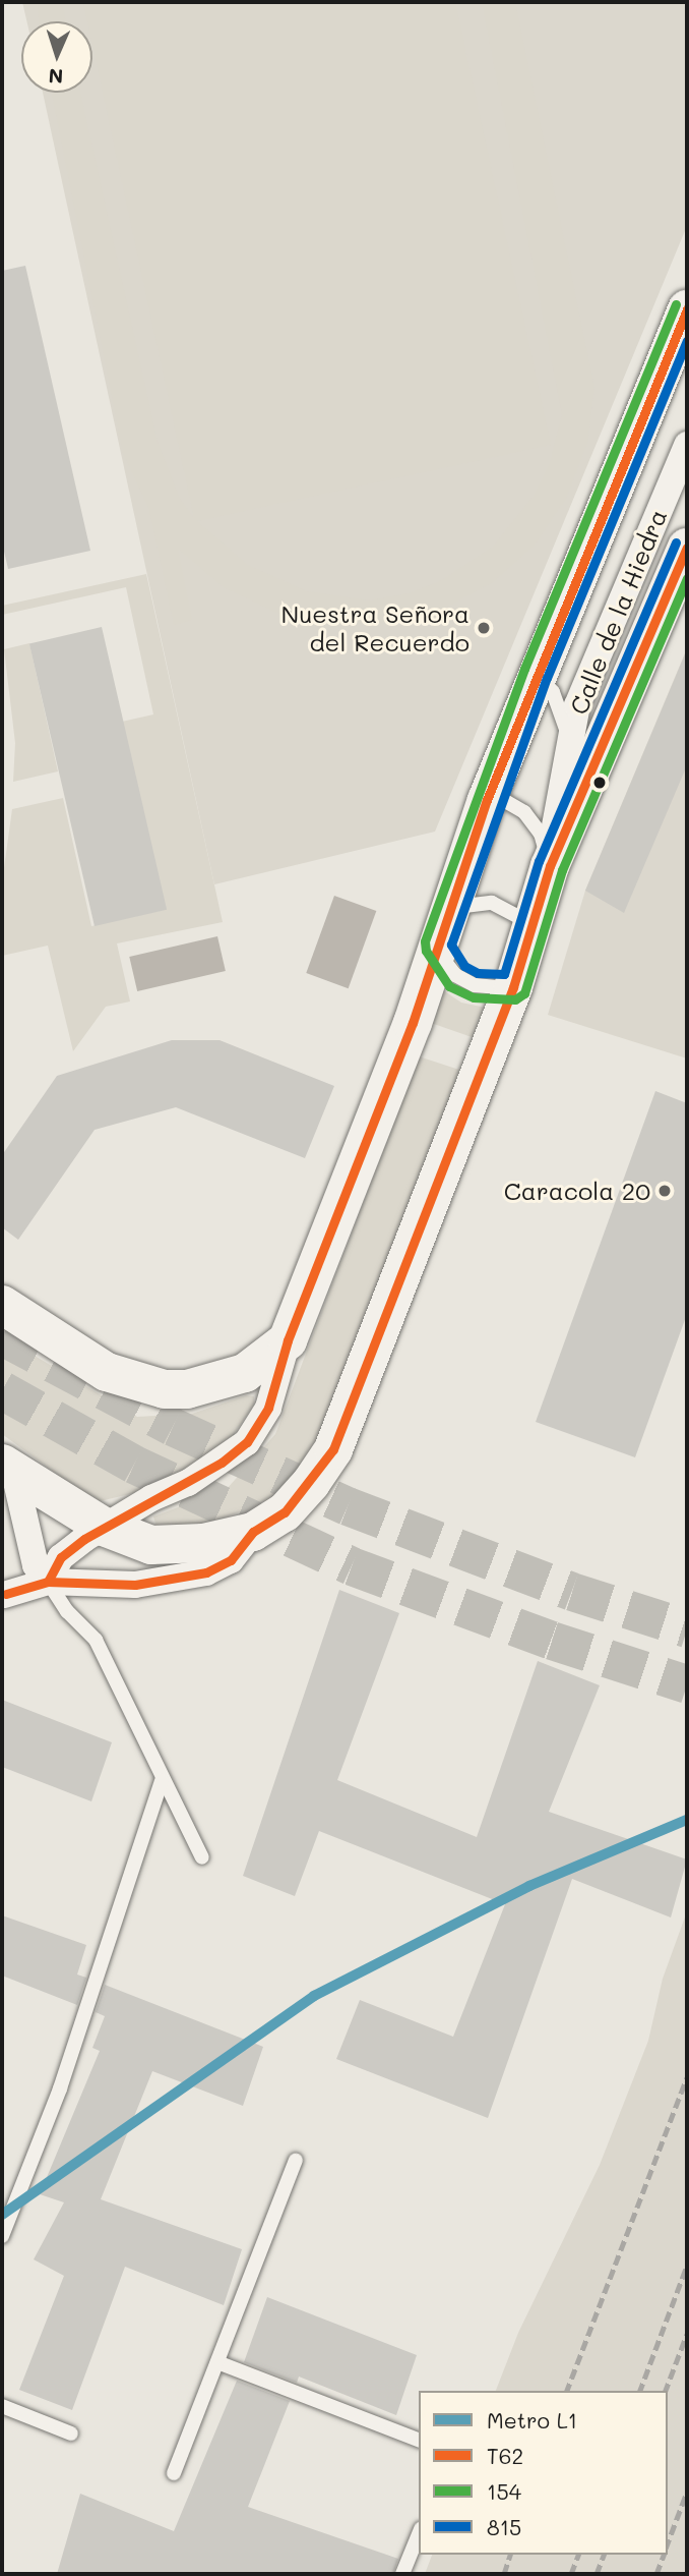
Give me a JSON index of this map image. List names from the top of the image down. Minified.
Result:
{"streets":{"main road":["Calle de la Hiedra"]},"places":["Nuestra Señora del Recuerdo","Caracola 20"],"lines":["transit line 154","transit line T62","transit line 815","metro line L1"],"legend":["Metro L1","T62","154","815"],"north":"bottom"}
